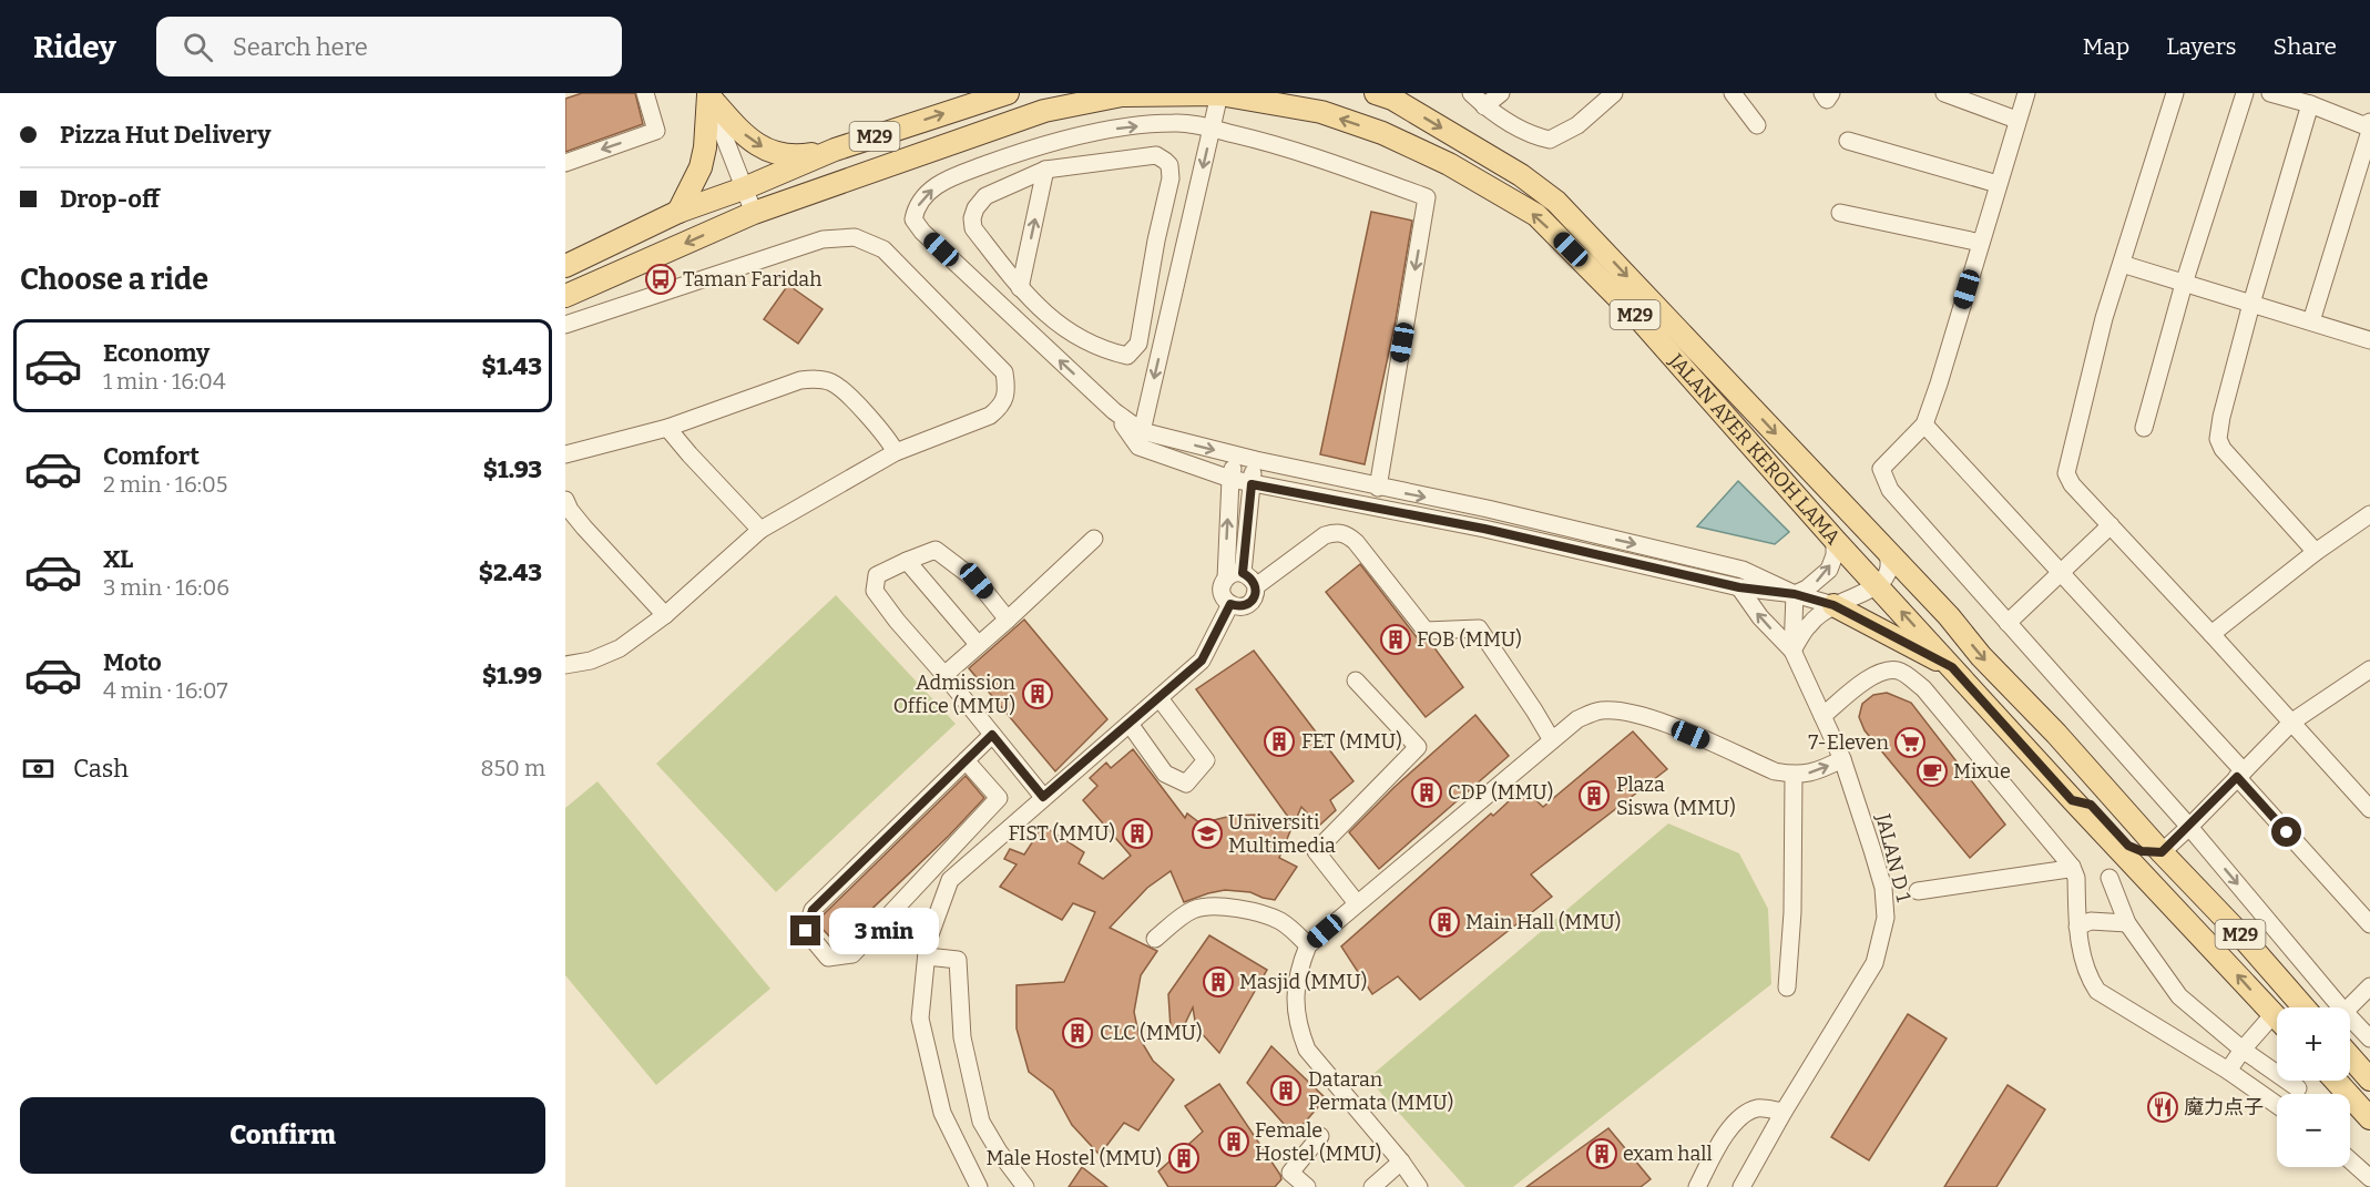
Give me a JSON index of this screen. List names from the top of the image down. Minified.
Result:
{"streets":{"main road":["M29","JALAN AYER KEROH LAMA"],"street":["JALAN D 1"]},"crossings":[["M29","JALAN AYER KEROH LAMA"]],"places":{"bus stop":["Taman Faridah"],"building":["FOB (MMU)","Admission Office (MMU)","FET (MMU)","CDP (MMU)","Plaza Siswa (MMU)","FIST (MMU)","Main Hall (MMU)","Masjid (MMU)","CLC (MMU)","Dataran Permata (MMU)","Female Hostel (MMU)","exam hall","Male Hostel (MMU)"],"supermarket":["7-Eleven"],"cafe":["Mixue"],"school or university":["Universiti Multimedia"],"restaurant":["魔力点子"]},"page":{"header":"Ridey","search":"Search here","nav":["Map","Layers","Share"],"banner":["Pizza Hut Delivery","Drop-off"],"heading":"Choose a ride","list":[{"name":"Economy","note":"1 min · 16:04","value":"$1.43"},{"name":"Comfort","note":"2 min · 16:05","value":"$1.93"},{"name":"XL","note":"3 min · 16:06","value":"$2.43"},{"name":"Moto","note":"4 min · 16:07","value":"$1.99"}],"pay":["Cash","850 m"],"bubble":"3 min","map_buttons":["+","−"],"buttons":"Confirm"}}
